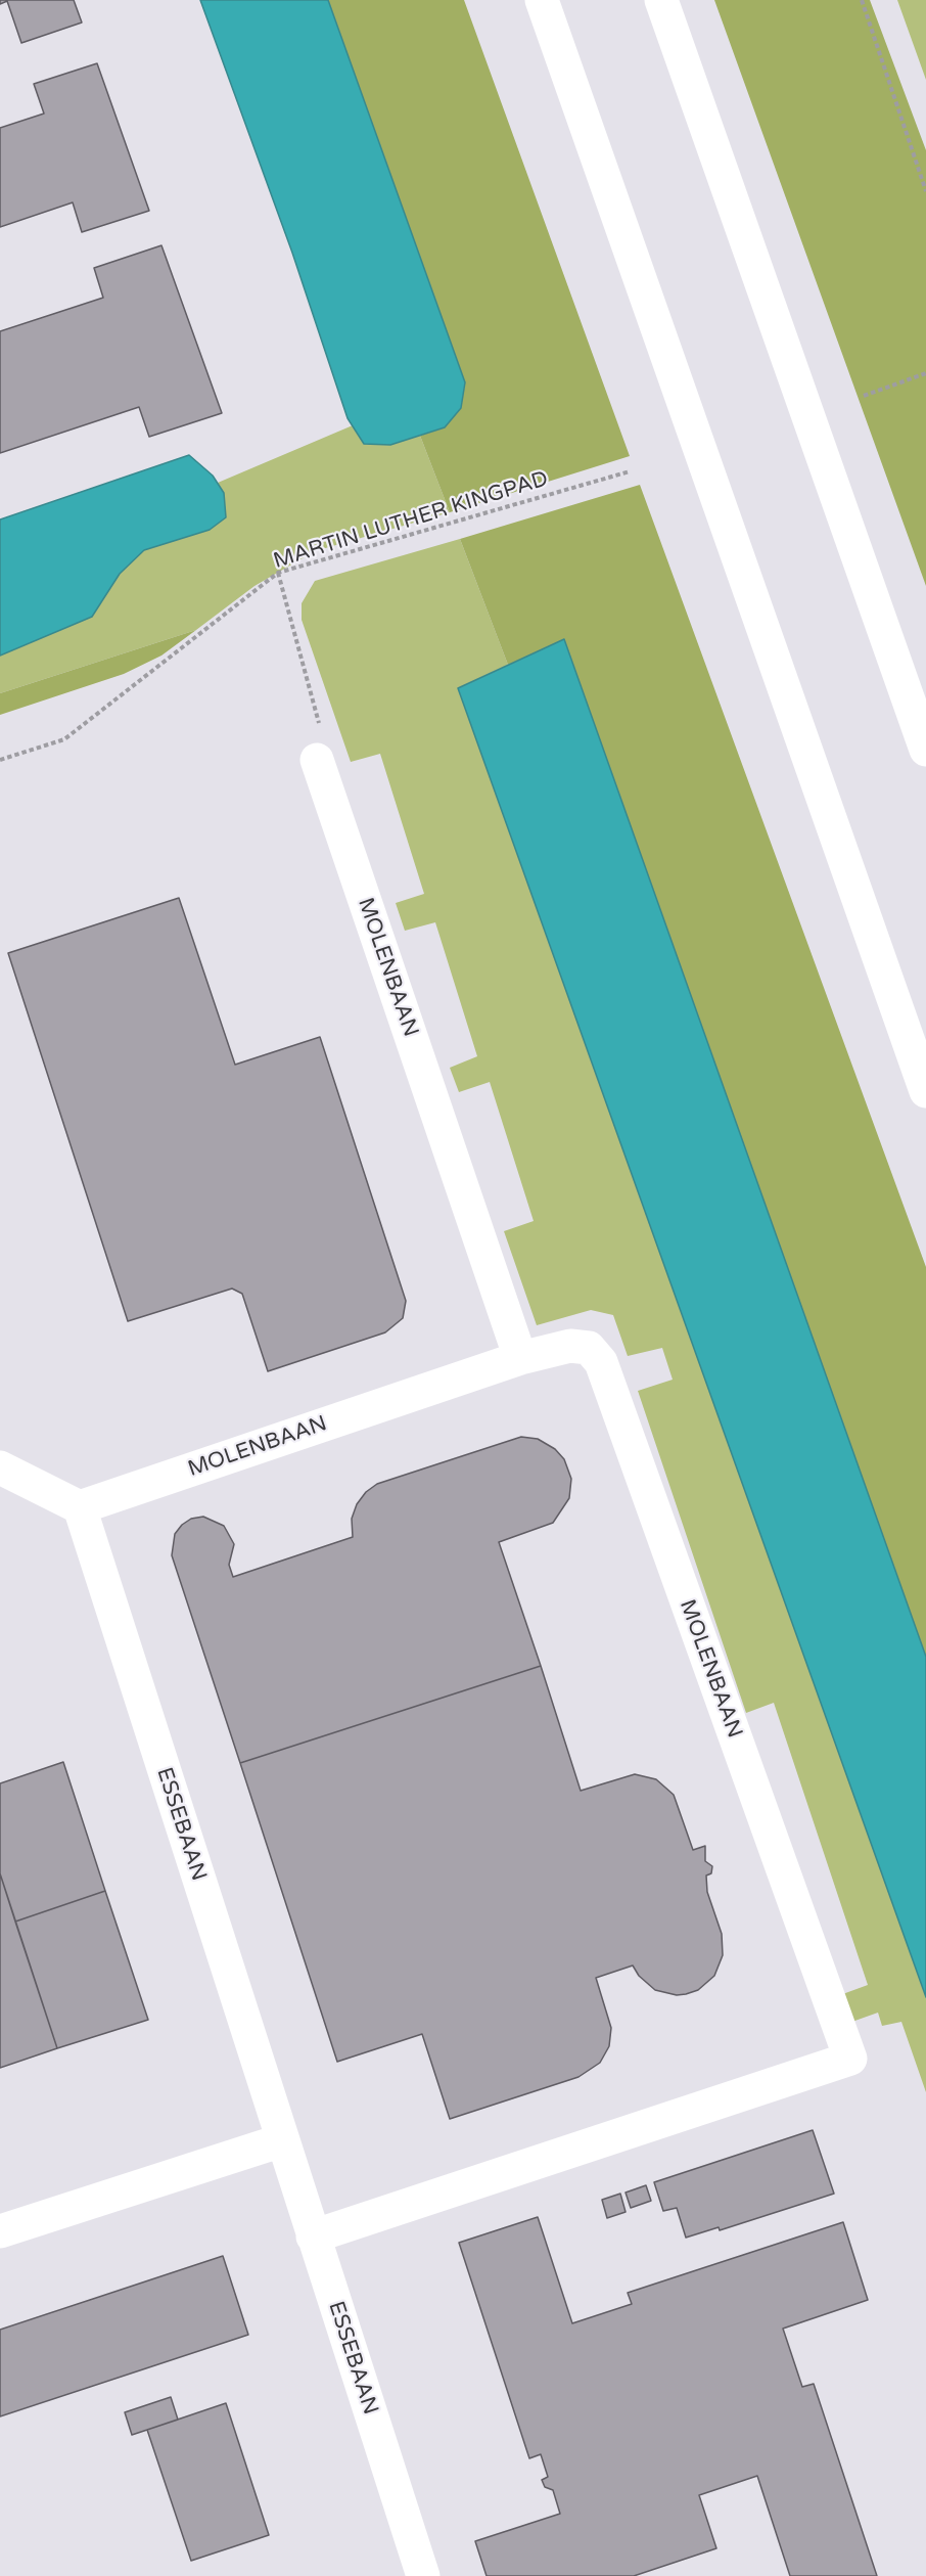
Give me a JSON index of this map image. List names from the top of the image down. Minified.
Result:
{"streets":{"main road":["MOLENBAAN","ESSEBAAN"],"path":["MARTIN LUTHER KINGPAD"]},"crossings":[["MOLENBAAN","ESSEBAAN"]]}
